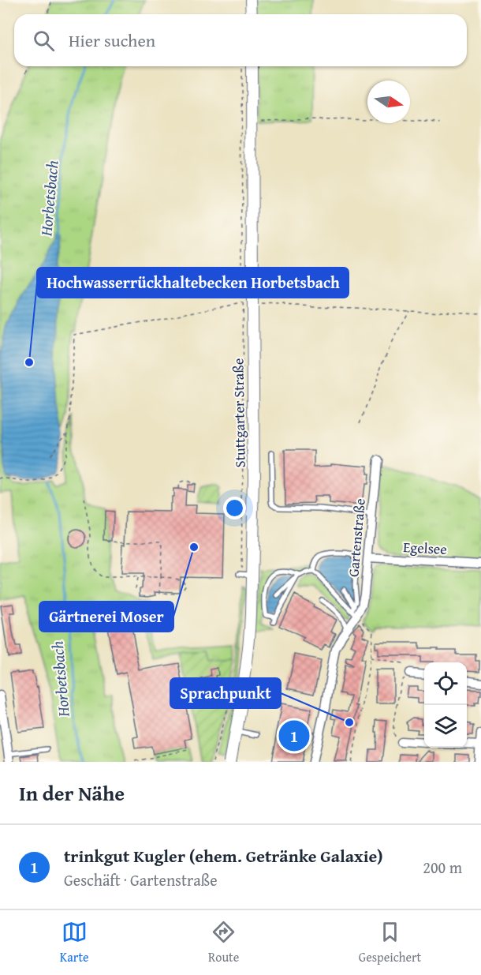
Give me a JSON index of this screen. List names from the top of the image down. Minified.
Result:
{"streets":{"street":["Stuttgarter Straße","Gartenstraße","Egelsee"]},"crossings":[["Gartenstraße","Egelsee"]],"water":["Horbetsbach"],"places":["Hochwasserrückhaltebecken Horbetsbach","Gärtnerei Moser","Sprachpunkt"],"north":"right","page":{"search":"Hier suchen","pins":"1","heading":"In der Nähe","list":[{"mark":"1","name":"trinkgut Kugler (ehem. Getränke Galaxie)","note":"Geschäft · Gartenstraße","value":"200 m"}],"nav":["Karte","Route","Gespeichert"]}}
